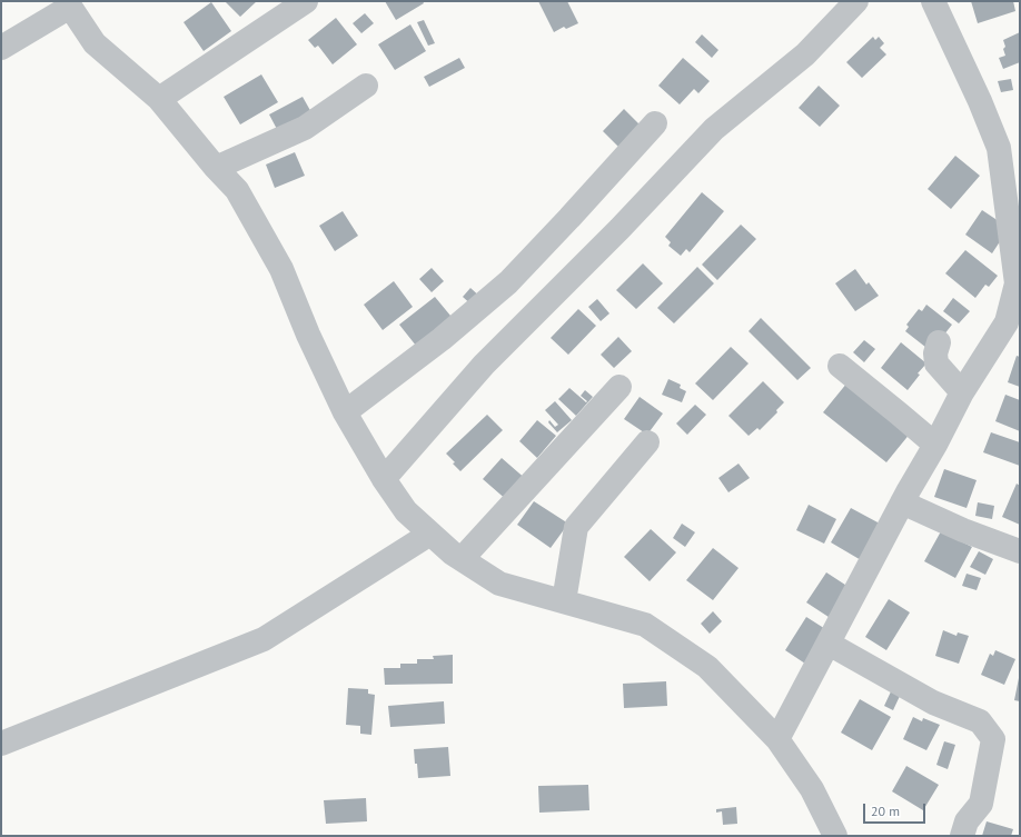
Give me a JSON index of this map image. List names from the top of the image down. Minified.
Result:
{"scale_bar":"20 m"}
